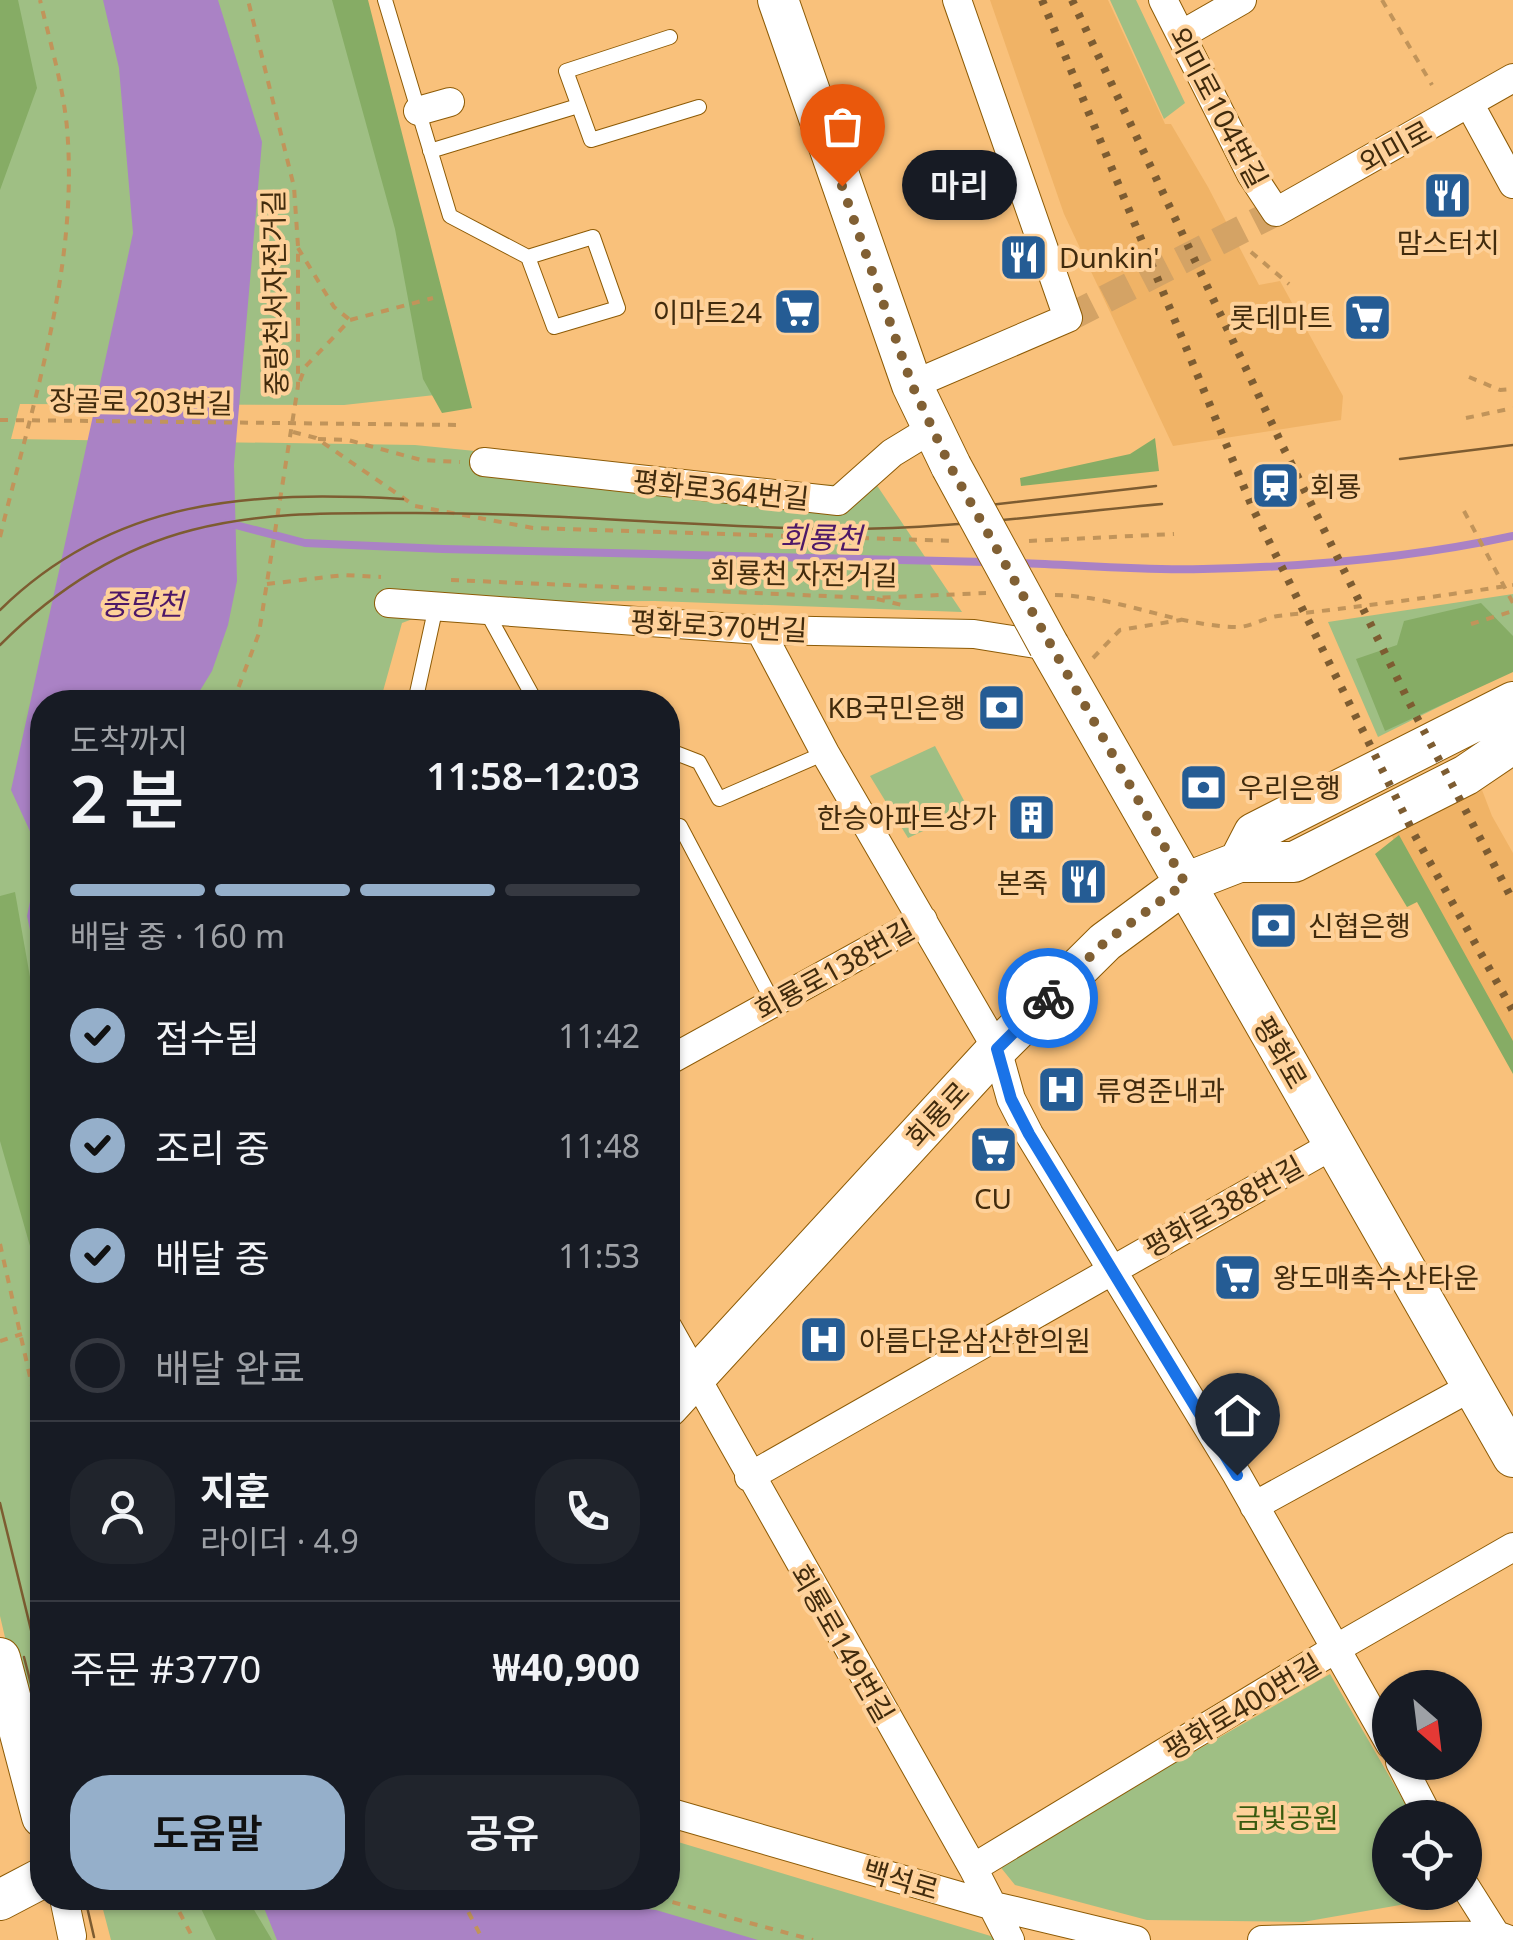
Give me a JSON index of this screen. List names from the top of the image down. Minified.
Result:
{"streets":{"main road":["평화로","회룡로"],"street":["외미로104번길","외미로","평화로364번길","평화로370번길","회룡로138번길","평화로388번길","회룡로149번길","평화로400번길","백석로"],"path":["중랑천서자전거길","장골로 203번길","회룡천 자전거길"]},"crossings":[["외미로104번길","외미로"],["중랑천서자전거길","회룡천 자전거길"],["평화로364번길","평화로"],["회룡천 자전거길","평화로370번길"],["평화로370번길","평화로"],["회룡로138번길","회룡로"],["회룡로138번길","평화로388번길"],["회룡로138번길","평화로400번길"],["평화로","회룡로"],["평화로","평화로388번길"],["회룡로","회룡로149번길"],["평화로388번길","회룡로149번길"],["회룡로149번길","평화로400번길"],["회룡로149번길","백석로"]],"water":["회룡천","중랑천"],"parks":["금빛공원"],"places":{"other":["마리"],"restaurant":["맘스터치","Dunkin'","본죽"],"supermarket":["이마트24","롯데마트","CU","왕도매축수산타운"],"station":["회룡"],"bank":["KB국민은행","우리은행","신협은행"],"building":["한승아파트상가"],"hospital":["류영준내과","아름다운삼산한의원"]},"north":"bottom right","page":{"bubble":"마리","heading":["2 분","도착까지","11:58–12:03"],"panel":["지훈","라이더 · 4.9","주문 #3770","₩40,900"],"bar":"배달 중 · 160 m","list":[["접수됨","11:42"],["조리 중","11:48"],["배달 중","11:53"],"배달 완료"],"buttons":["도움말","공유"]}}
